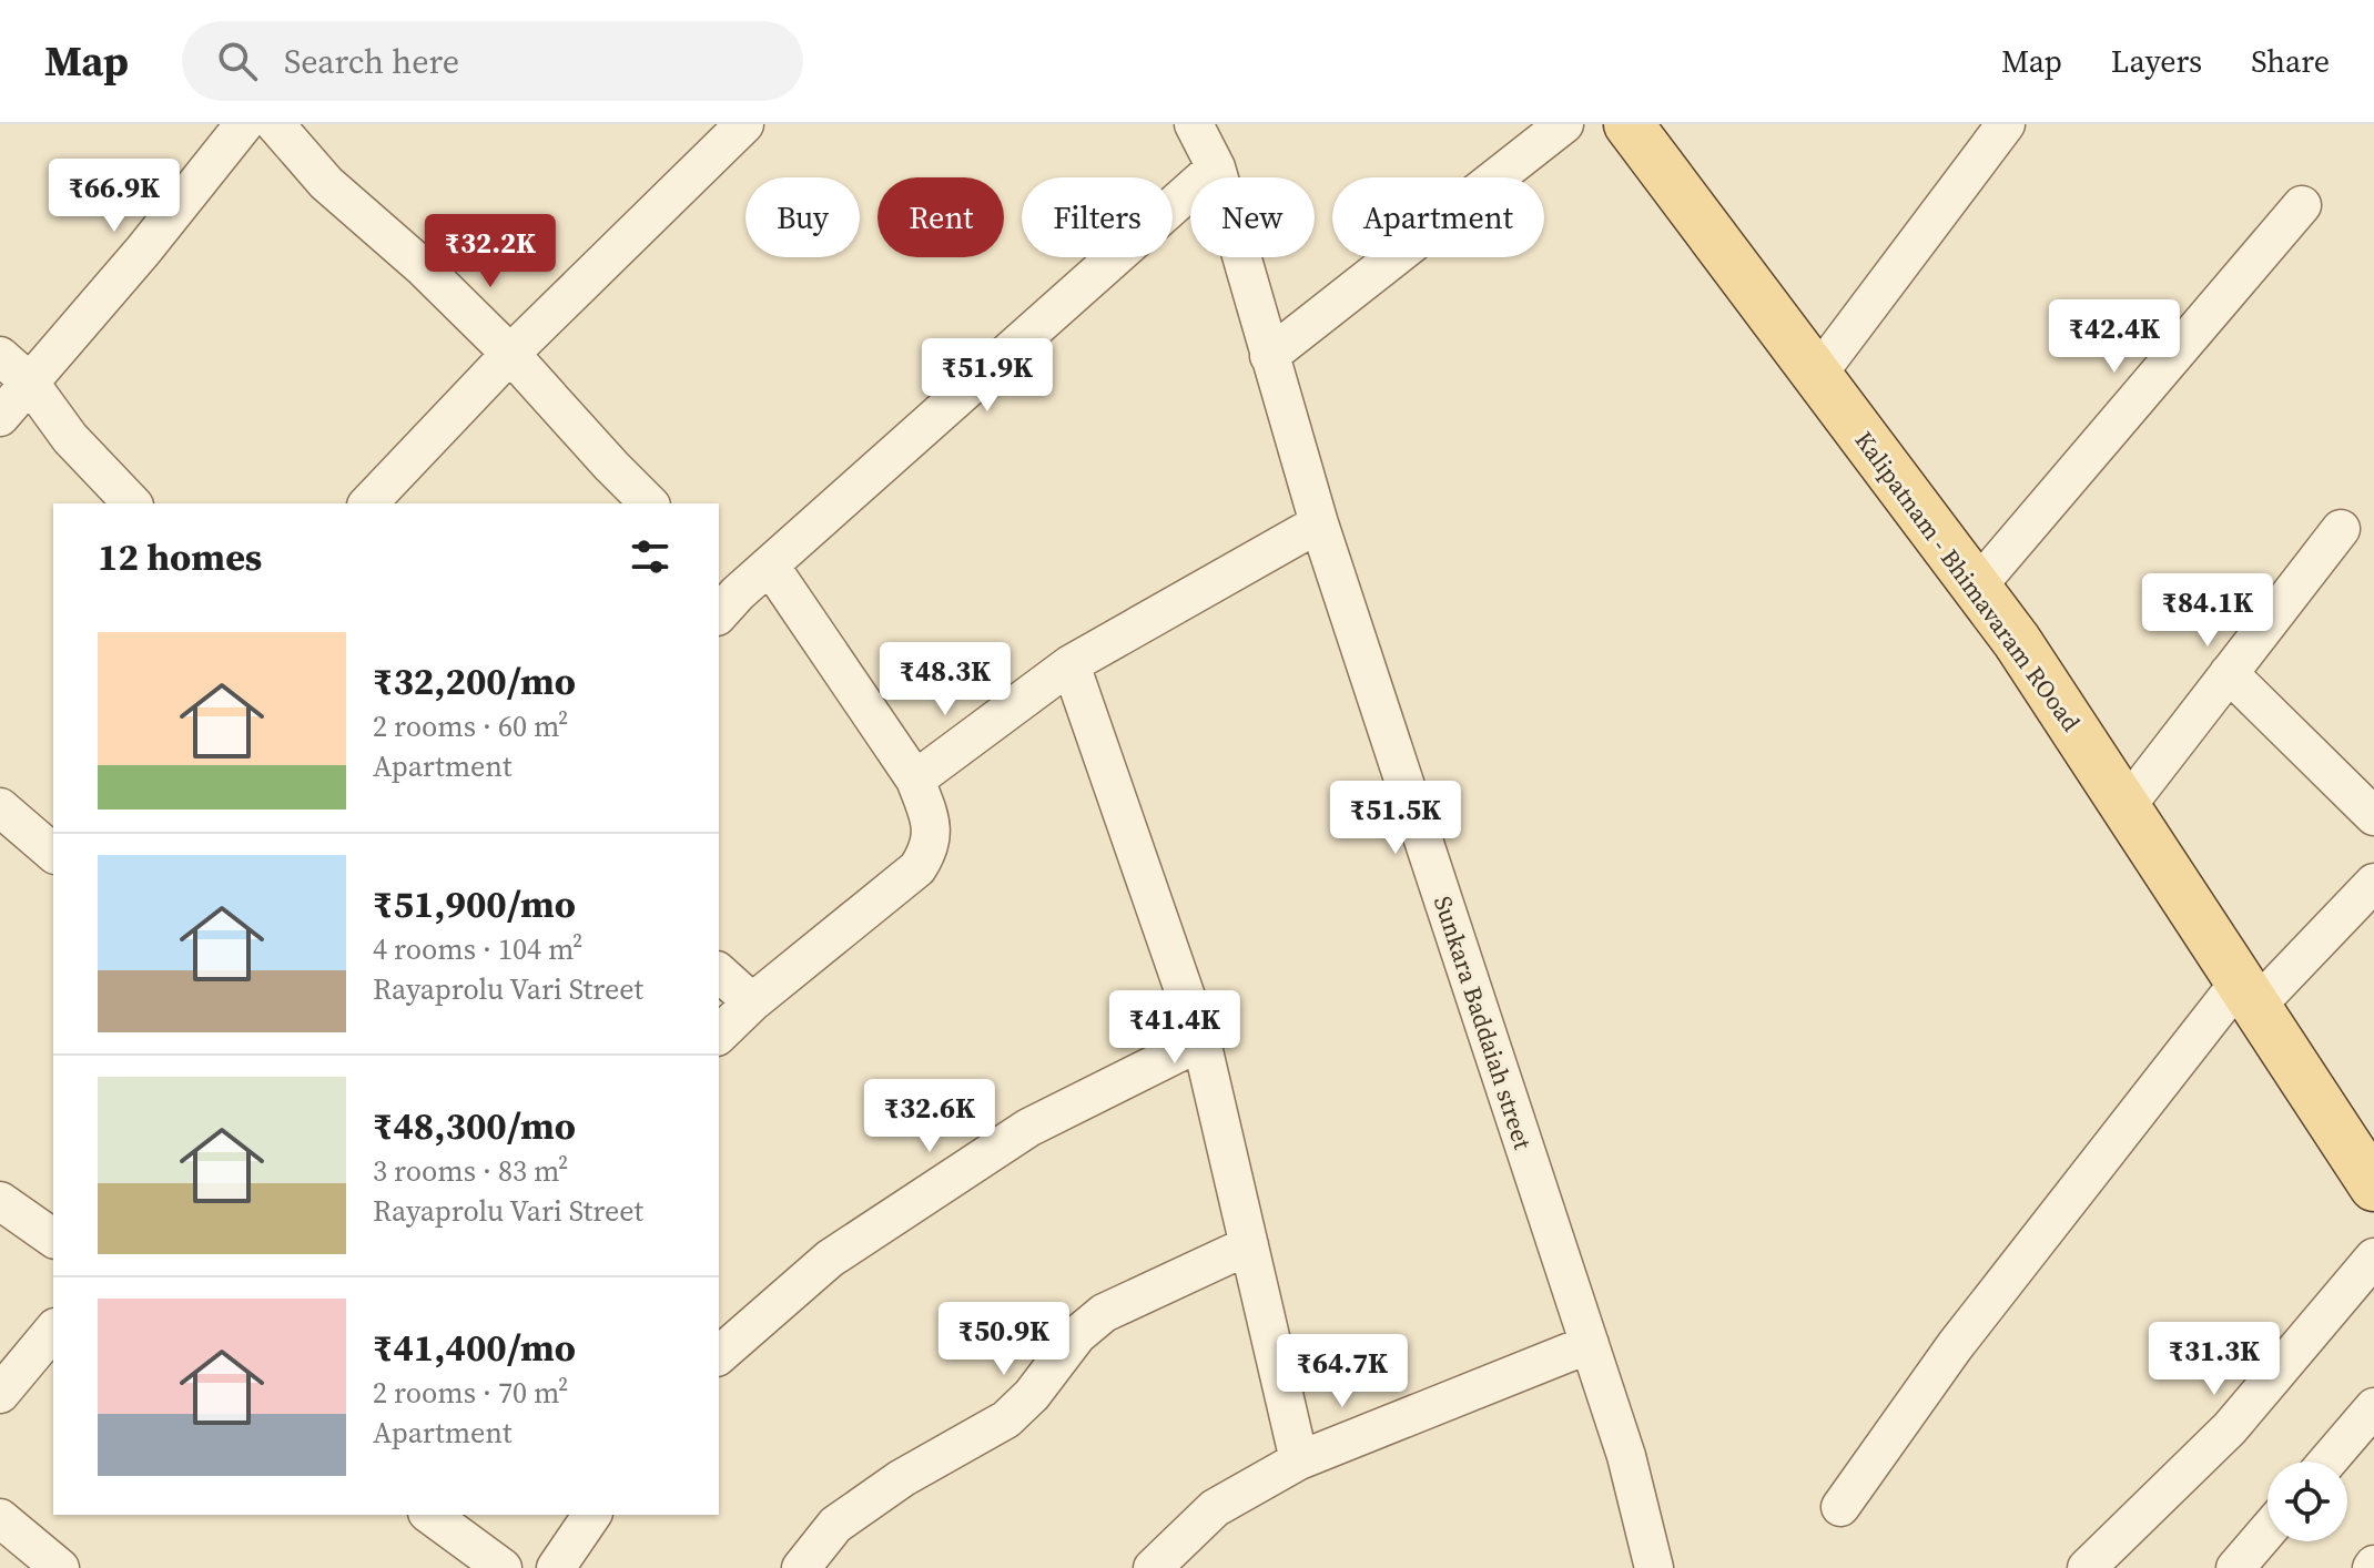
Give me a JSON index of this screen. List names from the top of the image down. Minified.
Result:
{"streets":{"main road":["Kalipatnam - Bhimavaram ROoad"],"street":["Sunkara Baddaiah street"]},"page":{"header":"Map","search":"Search here","nav":["Map","Layers","Share"],"price":["₹66.9K","₹32.2K","₹42.4K","₹51.9K","₹84.1K","₹48.3K","₹51.5K","₹41.4K","₹32.6K","₹50.9K","₹31.3K","₹64.7K"],"chip":["Buy","Rent","Filters","New","Apartment"],"heading":"12 homes","list":[{"name":"₹32,200/mo","note":"2 rooms · 60 m² · Apartment"},{"name":"₹51,900/mo","note":"4 rooms · 104 m² · Rayaprolu Vari Street"},{"name":"₹48,300/mo","note":"3 rooms · 83 m² · Rayaprolu Vari Street"},{"name":"₹41,400/mo","note":"2 rooms · 70 m² · Apartment"}]}}
